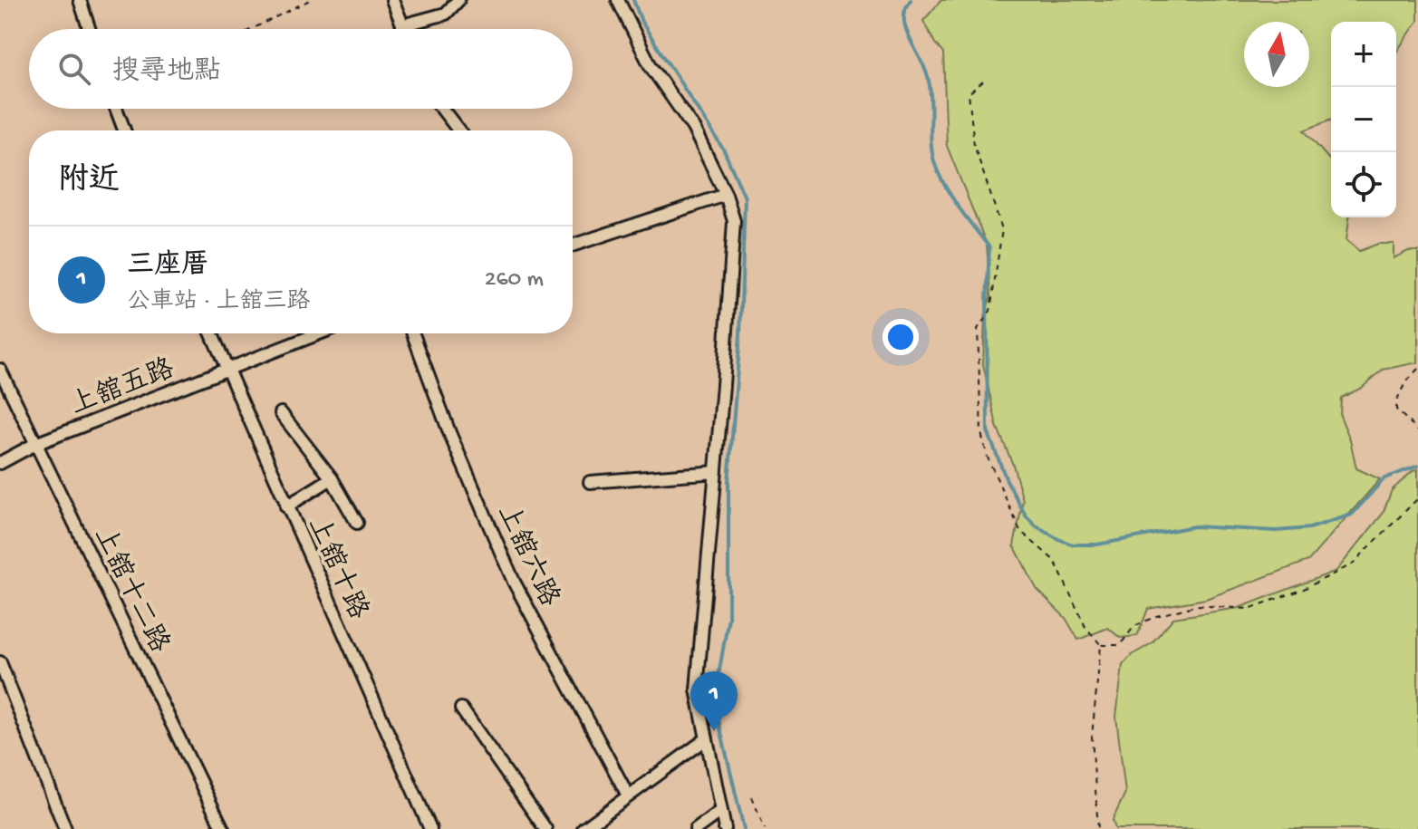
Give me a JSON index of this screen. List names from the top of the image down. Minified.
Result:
{"streets":{"street":["上舘五路","上舘六路","上舘十路","上舘十二路"]},"crossings":[["上舘五路","上舘十路"],["上舘五路","上舘十二路"]],"north":"top","page":{"map_buttons":["+","−"],"search":"搜尋地點","heading":"附近","list":[{"mark":"1","name":"三座厝","note":"公車站 · 上舘三路","value":"260 m"}],"pins":"1"}}
